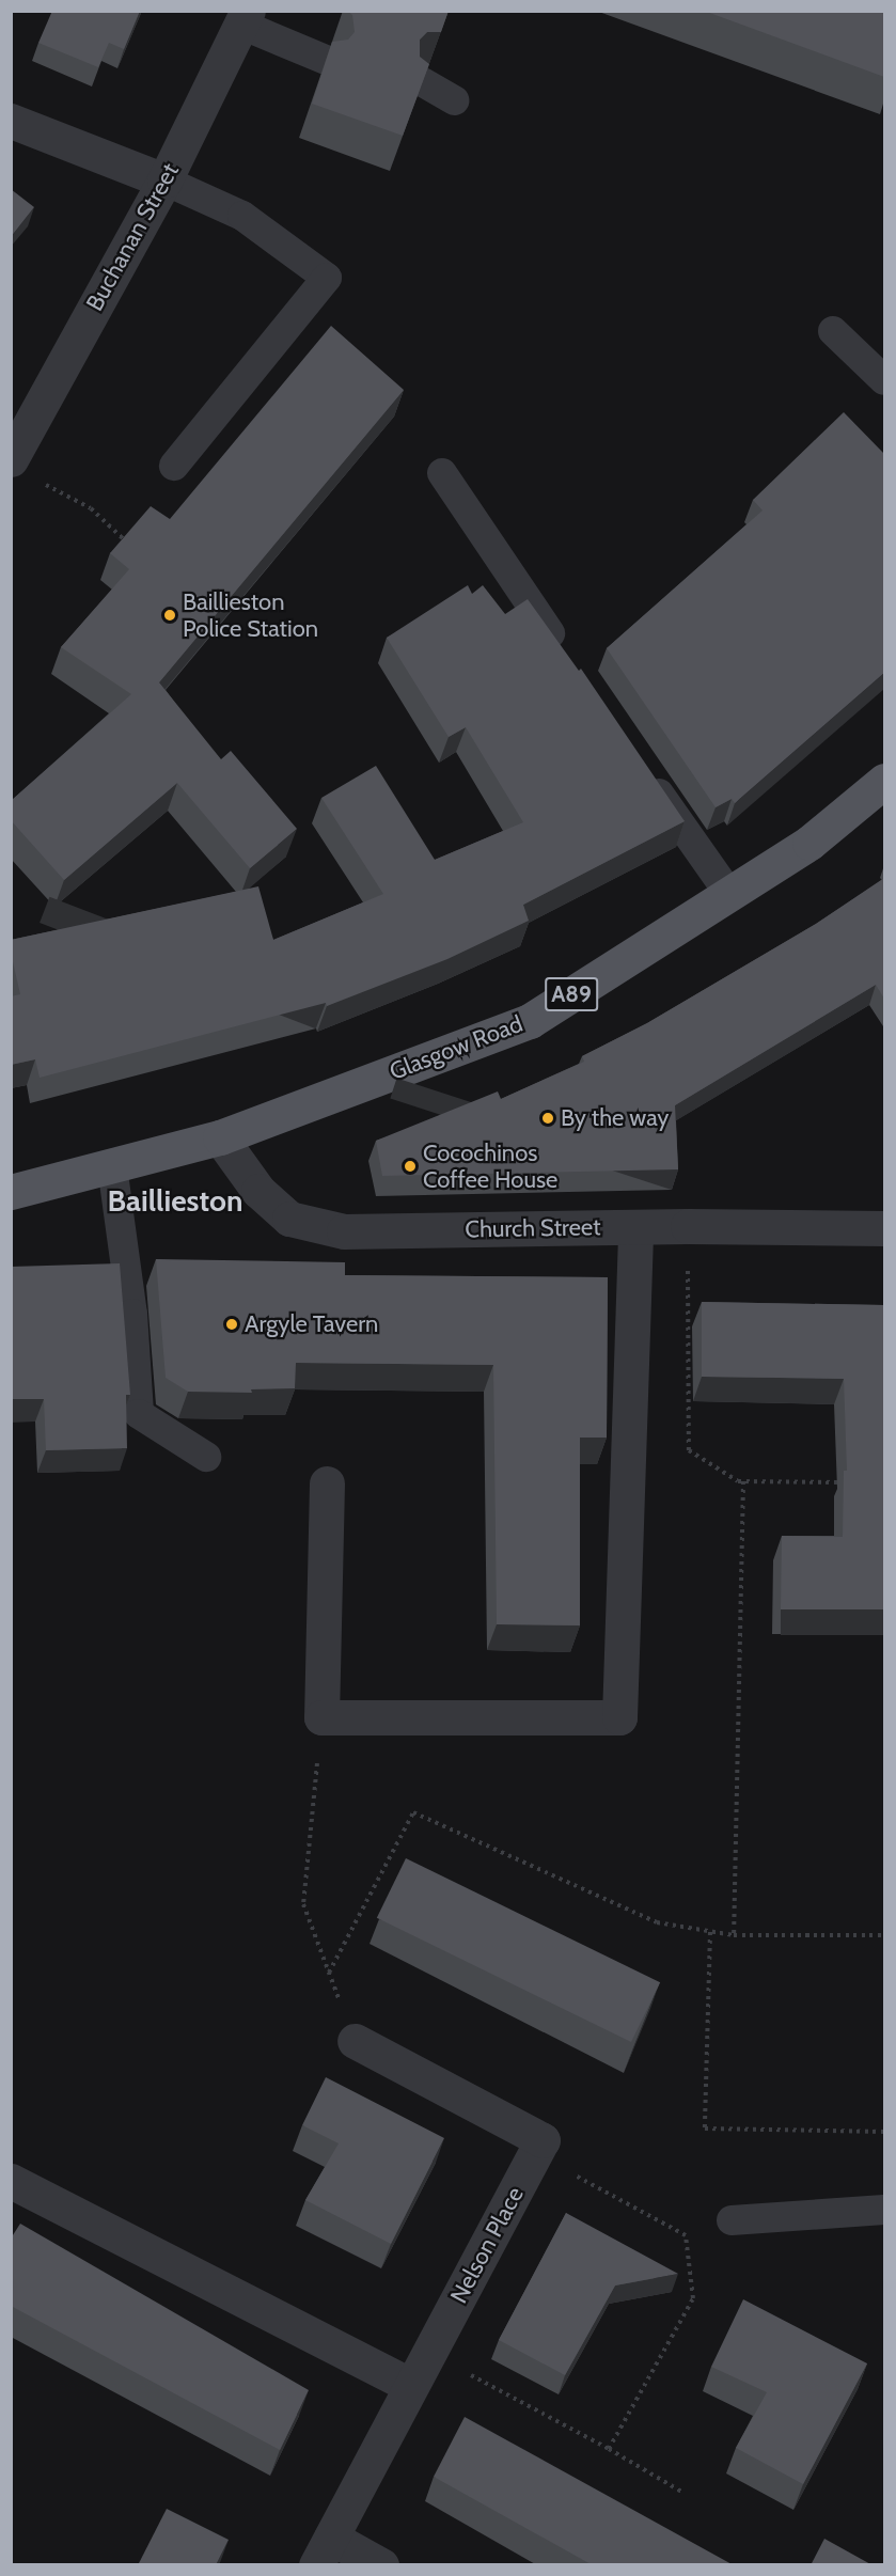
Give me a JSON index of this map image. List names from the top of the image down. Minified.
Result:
{"streets":{"main road":["A89","Glasgow Road"],"street":["Buchanan Street","Church Street","Nelson Place"]},"crossings":[["Glasgow Road","Church Street"]],"districts":["Baillieston"],"places":["Baillieston Police Station","By the way","Cocochinos Coffee House","Argyle Tavern"]}
